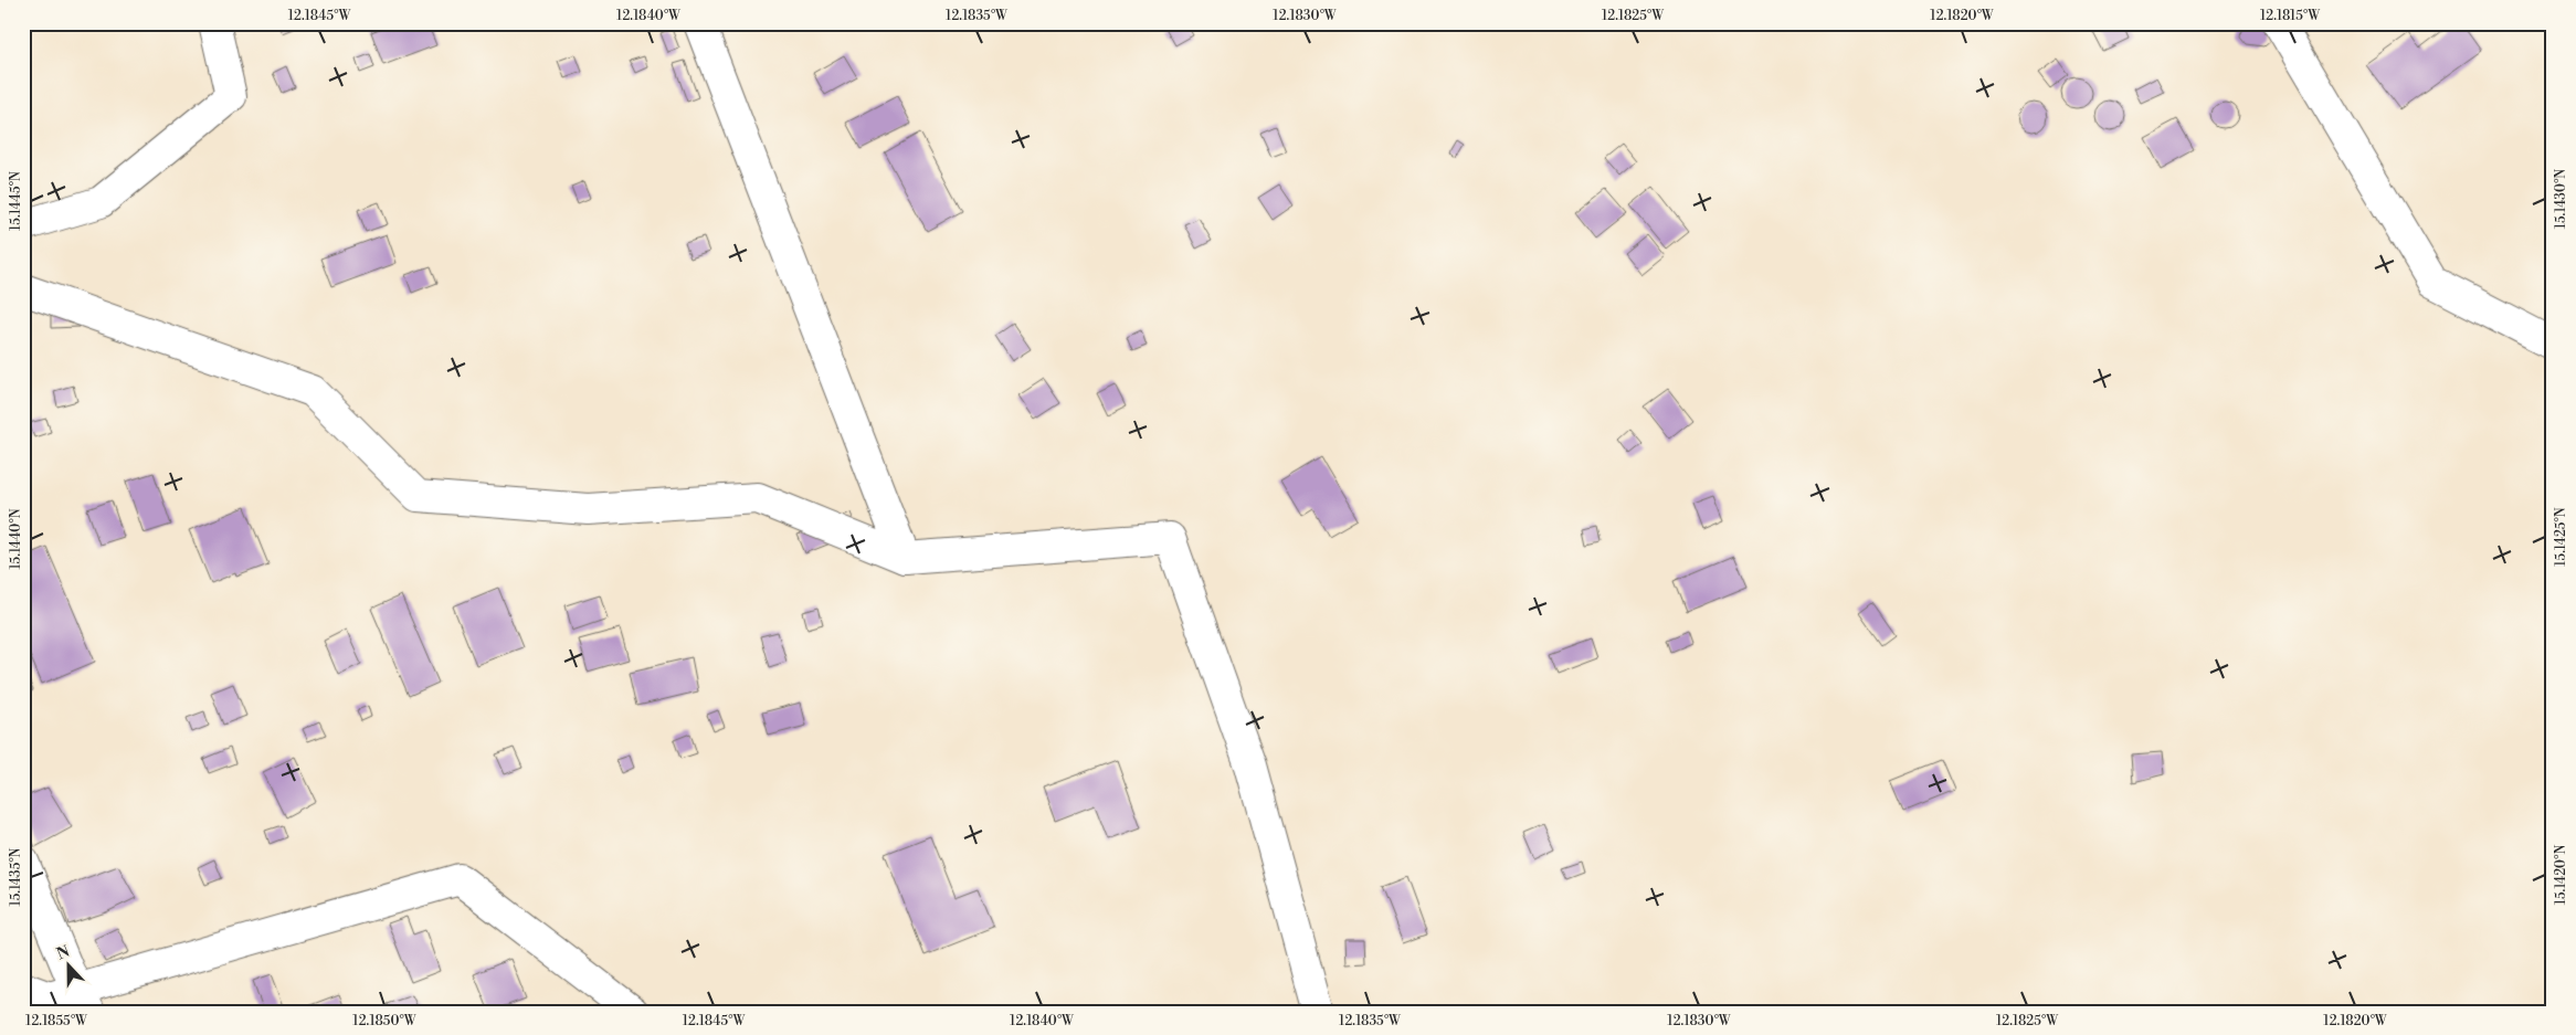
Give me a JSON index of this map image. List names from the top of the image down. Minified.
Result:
{"north":"top","coordinates":["12.1845°W","12.1840°W","12.1835°W","12.1830°W","12.1825°W","12.1820°W","12.1815°W","15.1430°N","15.1445°N","15.1425°N","15.1440°N","15.1420°N","15.1435°N","12.1855°W","12.1850°W"]}
